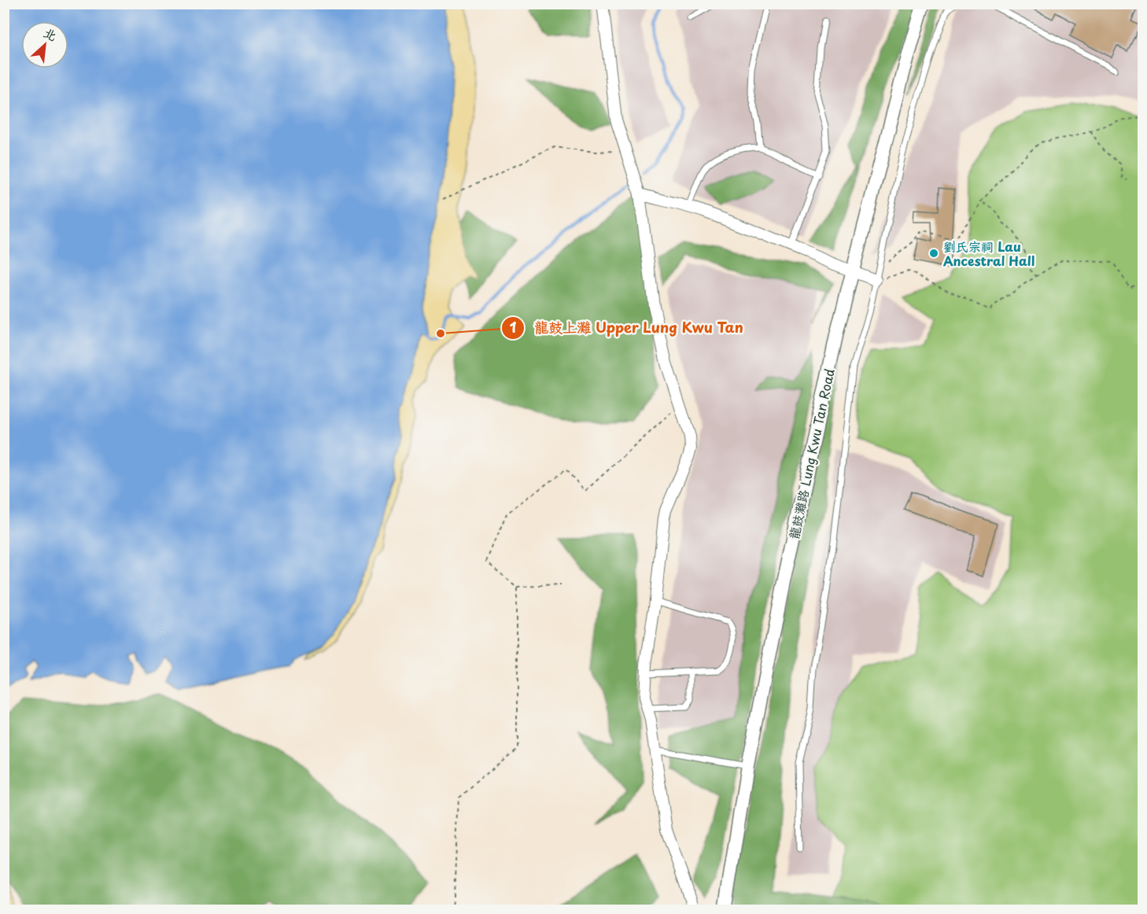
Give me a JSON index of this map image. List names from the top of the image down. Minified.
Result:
{"streets":{"street":["龍鼓灘路 Lung Kwu Tan Road"]},"places":["劉氏宗祠 Lau Ancestral Hall","龍鼓上灘 Upper Lung Kwu Tan"],"north":"top right"}
